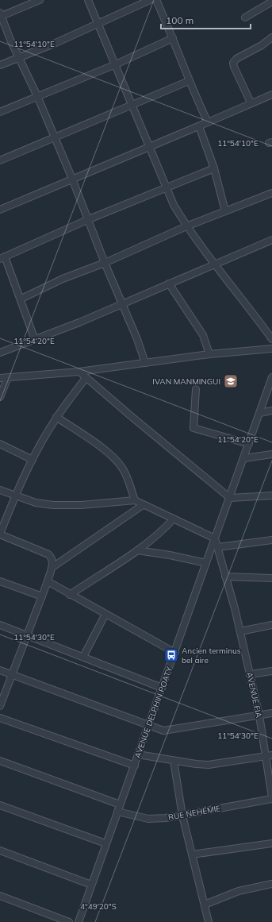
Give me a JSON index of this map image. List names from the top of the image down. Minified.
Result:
{"streets":{"street":["AVENUE FIA","AVENUE DELPHIN POATY","RUE NEHÉMIE"]},"crossings":[["AVENUE FIA","AVENUE DELPHIN POATY"],["AVENUE FIA","RUE NEHÉMIE"],["AVENUE DELPHIN POATY","RUE NEHÉMIE"]],"places":{"school or university":["IVAN MANMINGUI"],"bus stop":["Ancien terminus bel aire"]},"scale_bar":"100 m","coordinates":["11°54'10\"E","11°54'20\"E","11°54'30\"E","4°49'20\"S"]}
